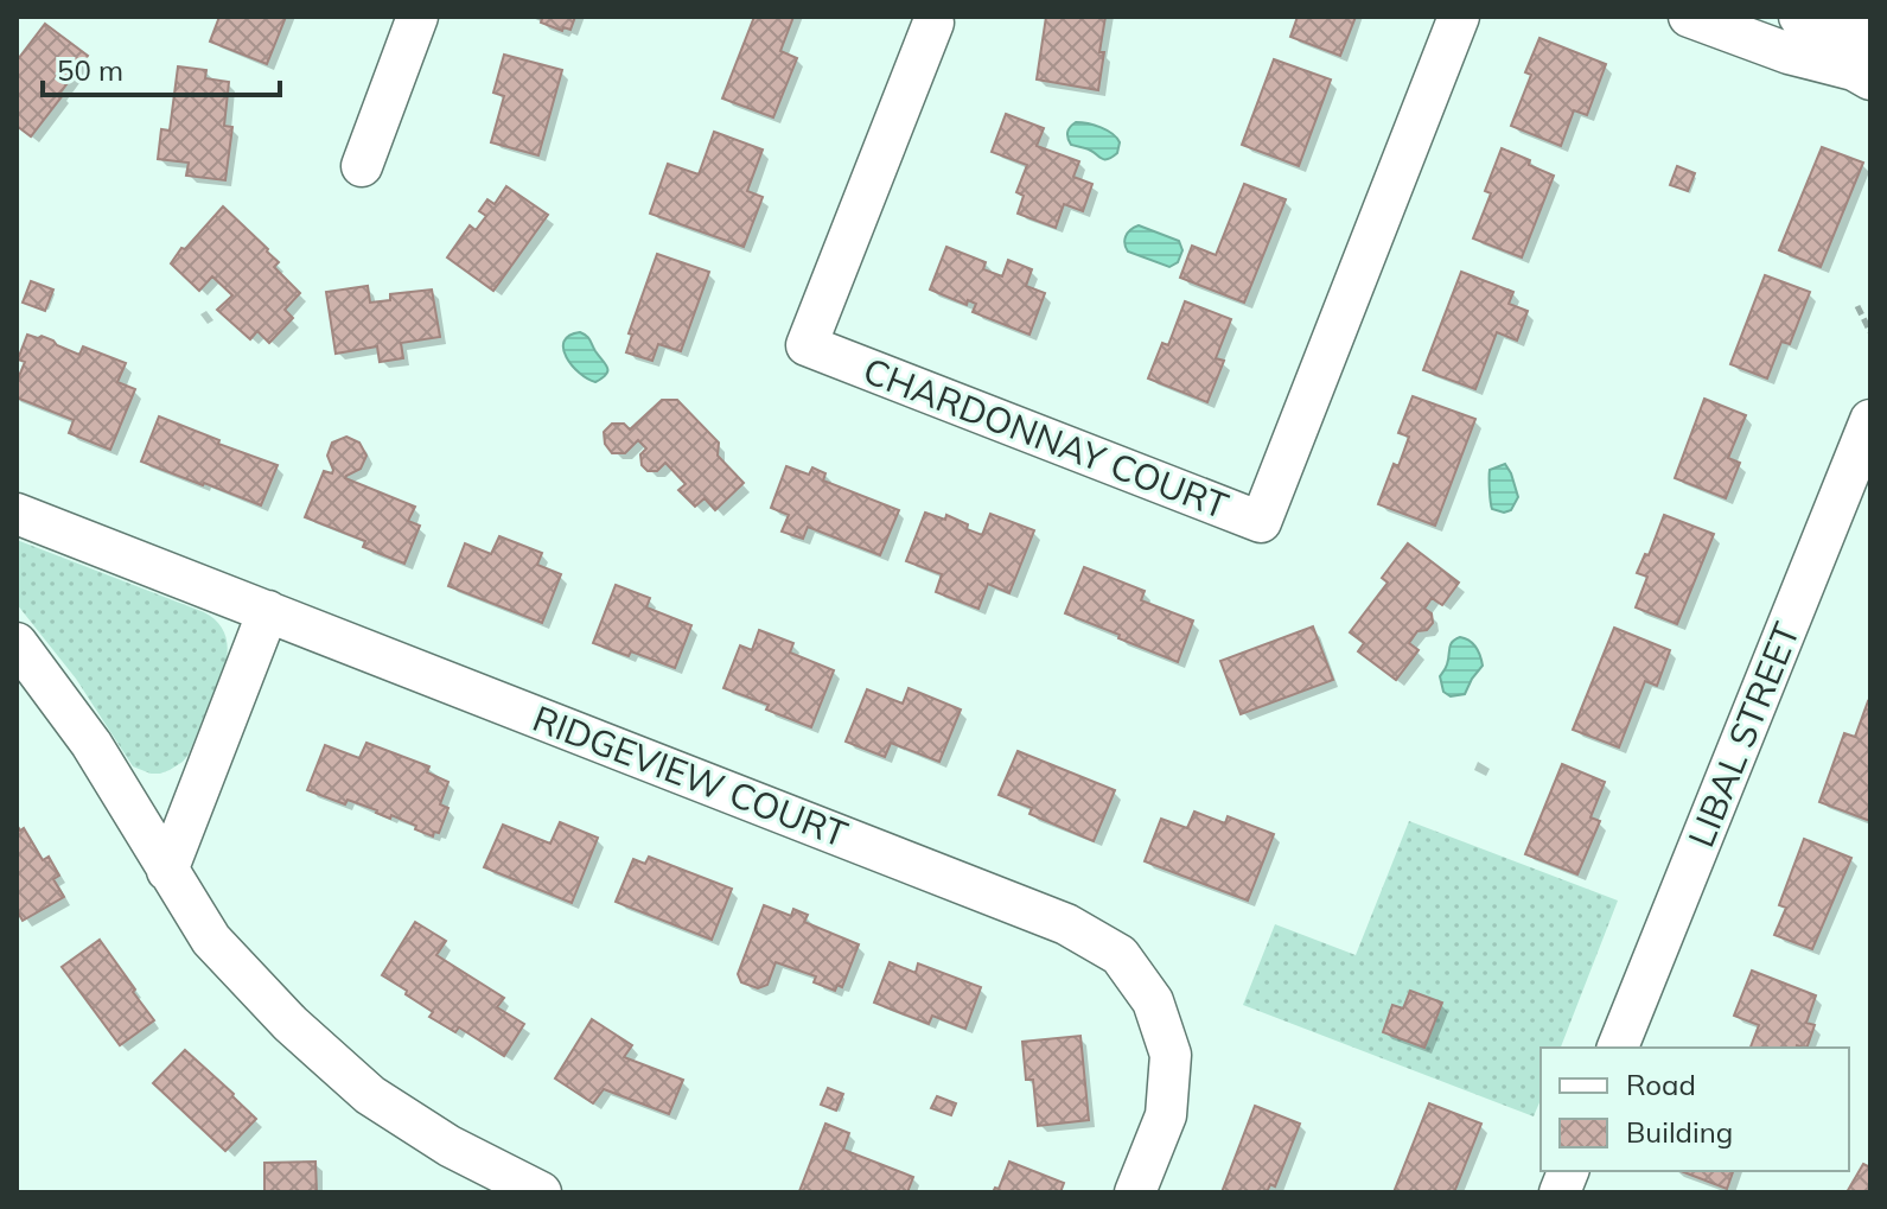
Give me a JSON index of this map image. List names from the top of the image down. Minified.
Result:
{"streets":{"street":["CHARDONNAY COURT","LIBAL STREET","RIDGEVIEW COURT"]},"legend":["Road","Building"],"scale_bar":"50 m"}
